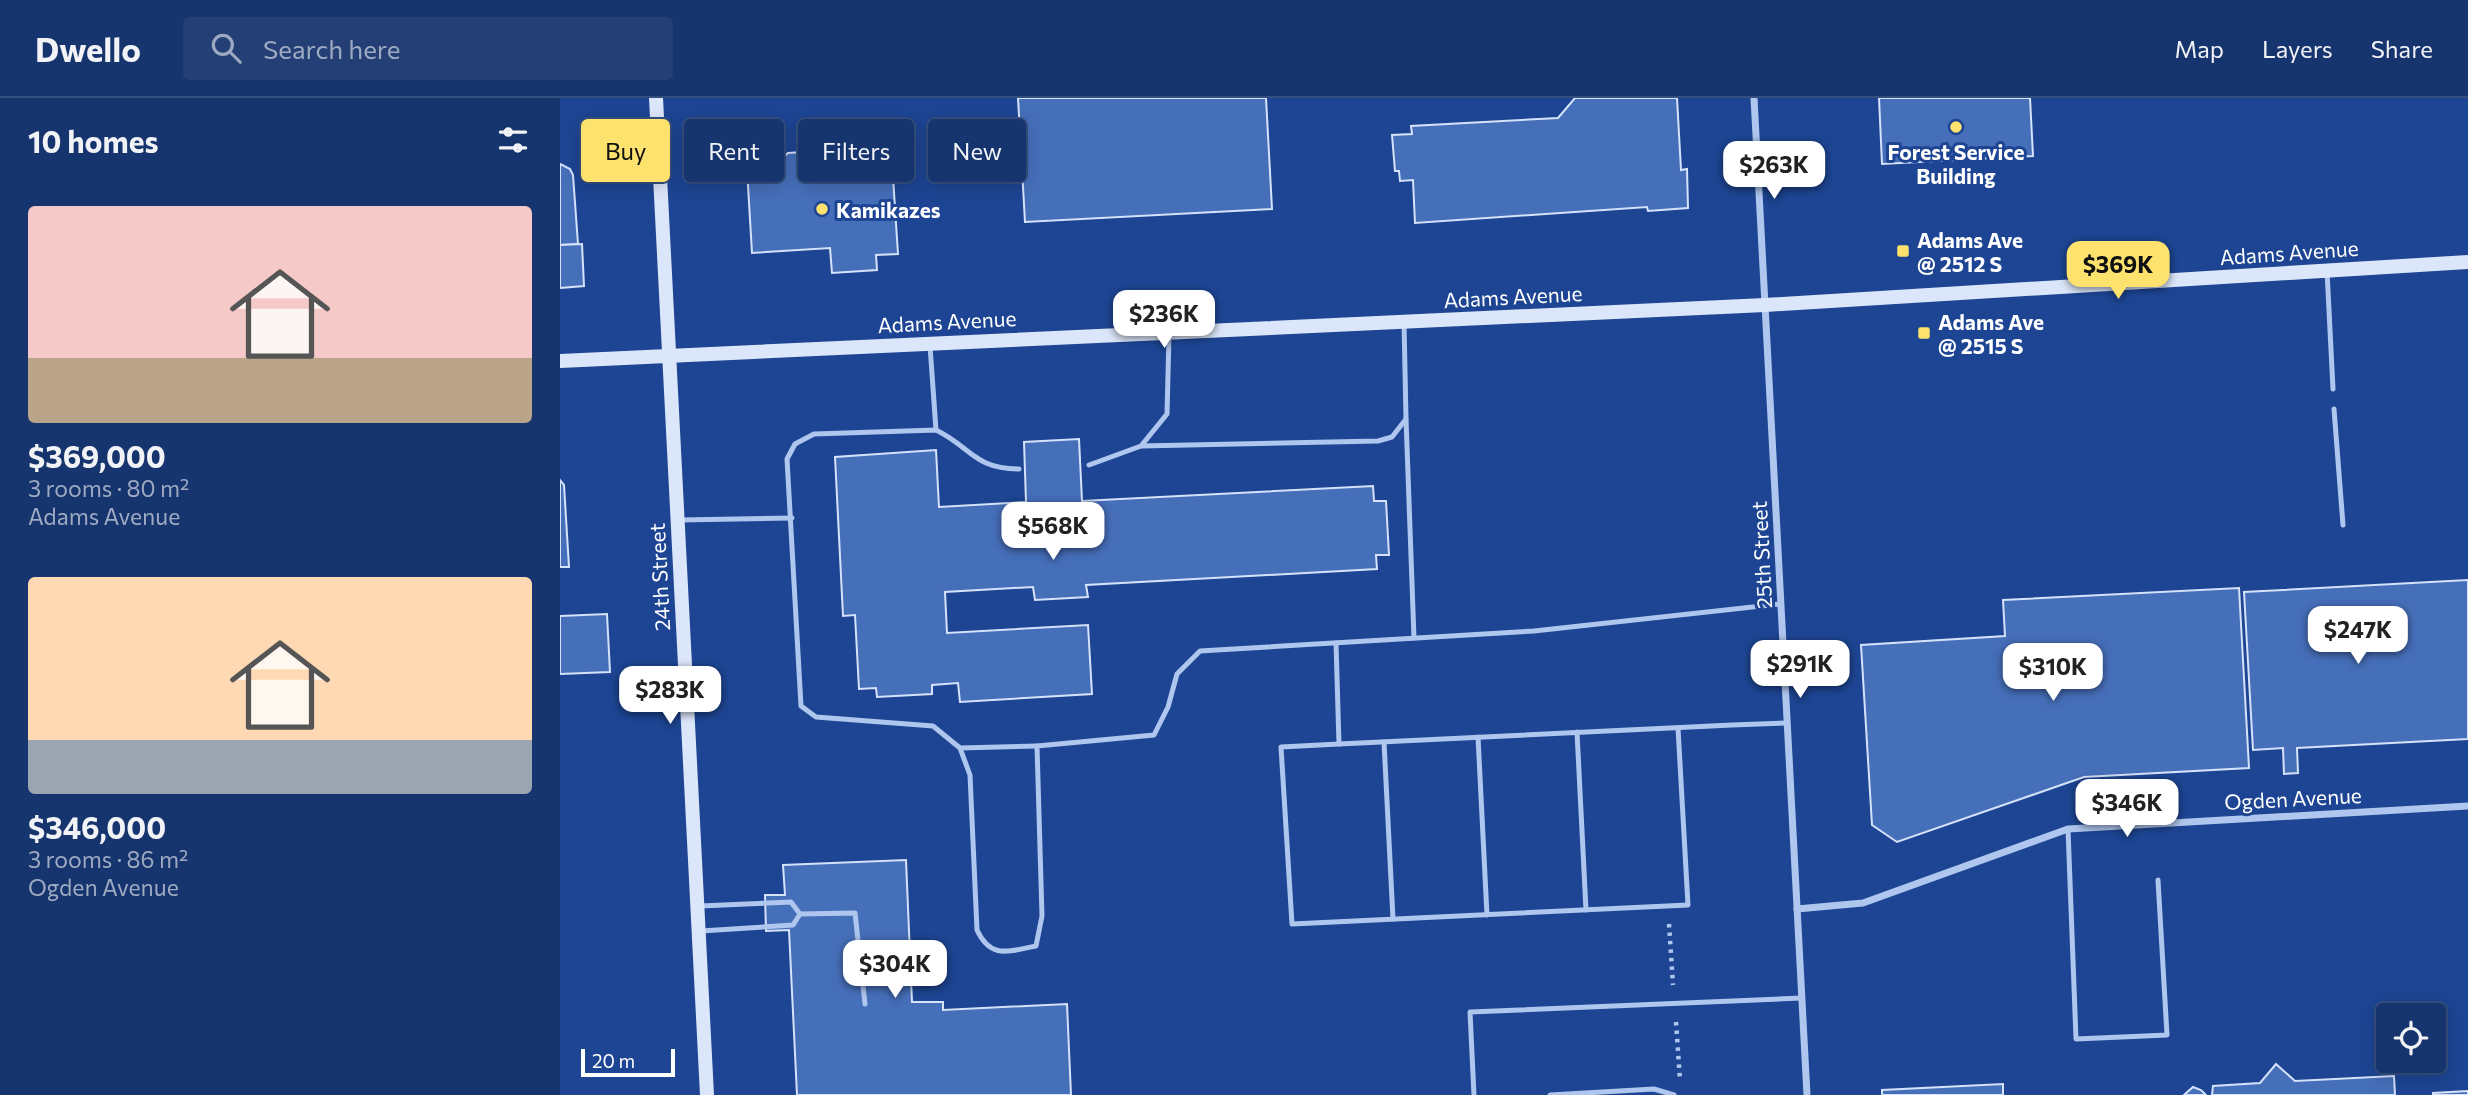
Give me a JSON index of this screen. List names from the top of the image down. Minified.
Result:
{"streets":{"street":["Adams Avenue","25th Street","24th Street","Ogden Avenue"]},"crossings":[["Adams Avenue","25th Street"],["Adams Avenue","24th Street"],["25th Street","Ogden Avenue"]],"places":{"other":["Forest Service Building","Kamikazes"],"transit":["Adams Ave @ 2512 S","Adams Ave @ 2515 S"]},"scale_bar":"20 m","page":{"header":"Dwello","search":"Search here","nav":["Map","Layers","Share"],"heading":"10 homes","chip":["Buy","Rent","Filters","New"],"price":["$263K","$369K","$236K","$568K","$247K","$291K","$310K","$283K","$346K","$304K"],"list":[{"name":"$369,000","note":"3 rooms · 80 m² · Adams Avenue"},{"name":"$346,000","note":"3 rooms · 86 m² · Ogden Avenue"}],"scale":"20 m"}}
